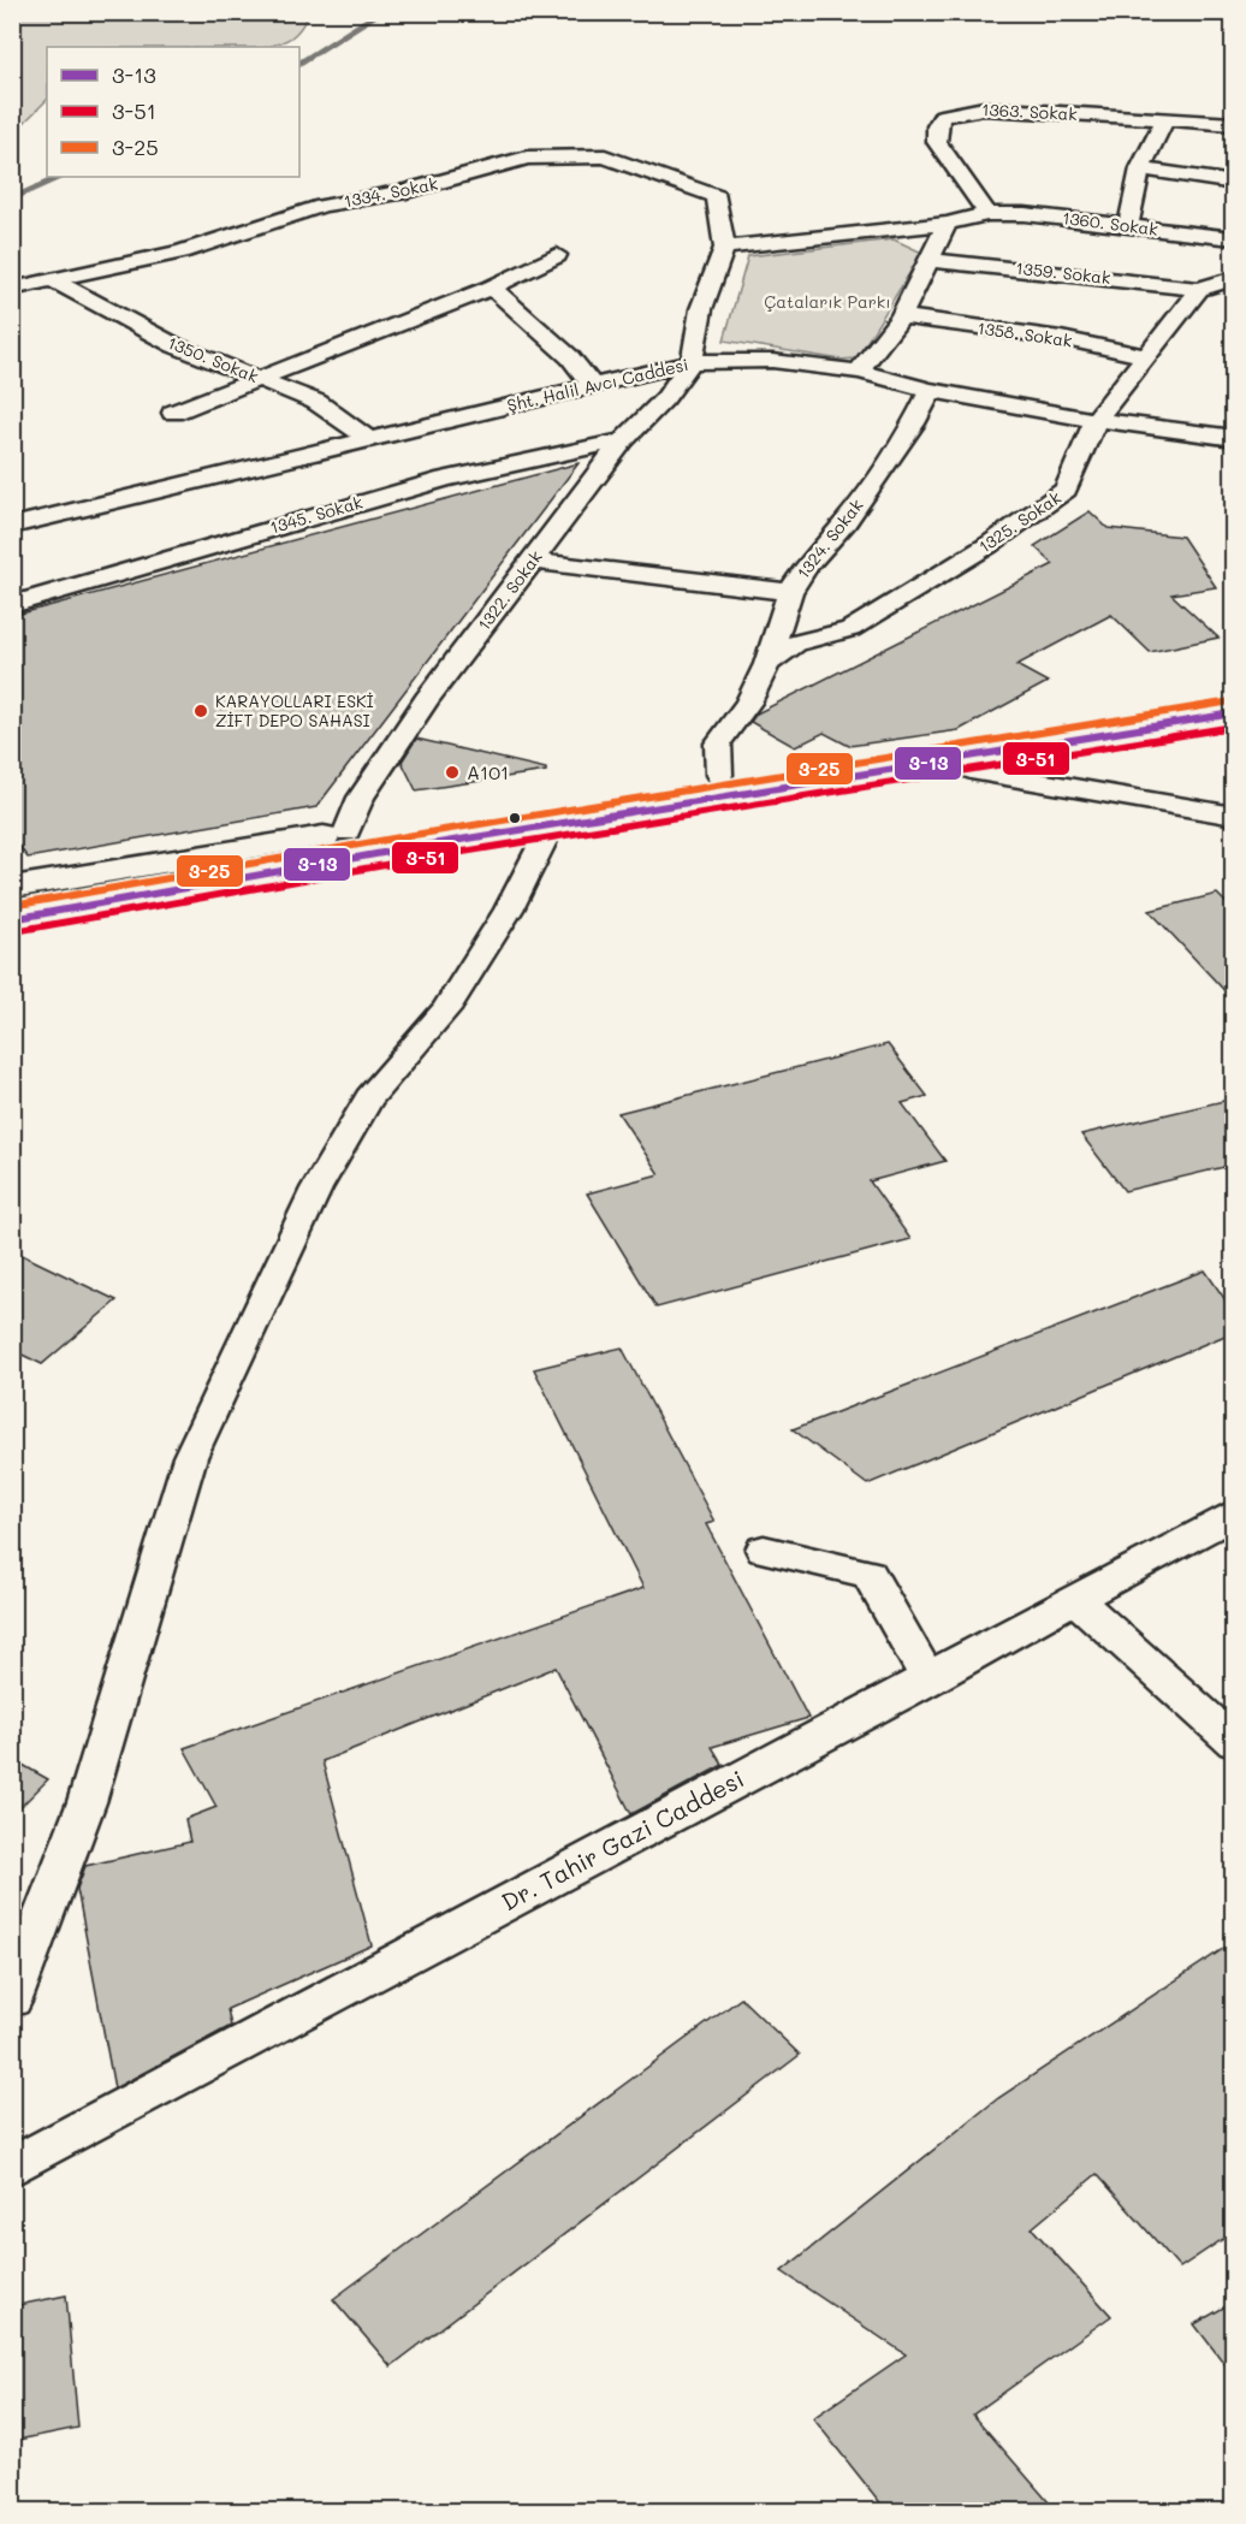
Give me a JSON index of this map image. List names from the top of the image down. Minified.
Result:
{"streets":{"street":["1363. Sokak","1334. Sokak","1360. Sokak","1359. Sokak","1358. Sokak","1350. Sokak","Şht. Halil Avcı Caddesi","1345. Sokak","1325. Sokak","1324. Sokak","1322. Sokak","Dr. Tahir Gazi Caddesi"]},"crossings":[["1363. Sokak","1360. Sokak"],["1334. Sokak","1360. Sokak"],["1334. Sokak","1350. Sokak"],["1359. Sokak","1325. Sokak"],["1358. Sokak","1325. Sokak"],["1350. Sokak","Şht. Halil Avcı Caddesi"],["Şht. Halil Avcı Caddesi","1325. Sokak"],["Şht. Halil Avcı Caddesi","1324. Sokak"],["Şht. Halil Avcı Caddesi","1322. Sokak"],["1345. Sokak","1322. Sokak"],["1325. Sokak","1324. Sokak"]],"parks":["Çatalarık Parkı"],"places":["KARAYOLLARI ESKİ ZİFT DEPO SAHASI","A101"],"lines":["transit line 3-25","transit line 3-13","transit line 3-51"],"legend":["3-13","3-51","3-25"]}
